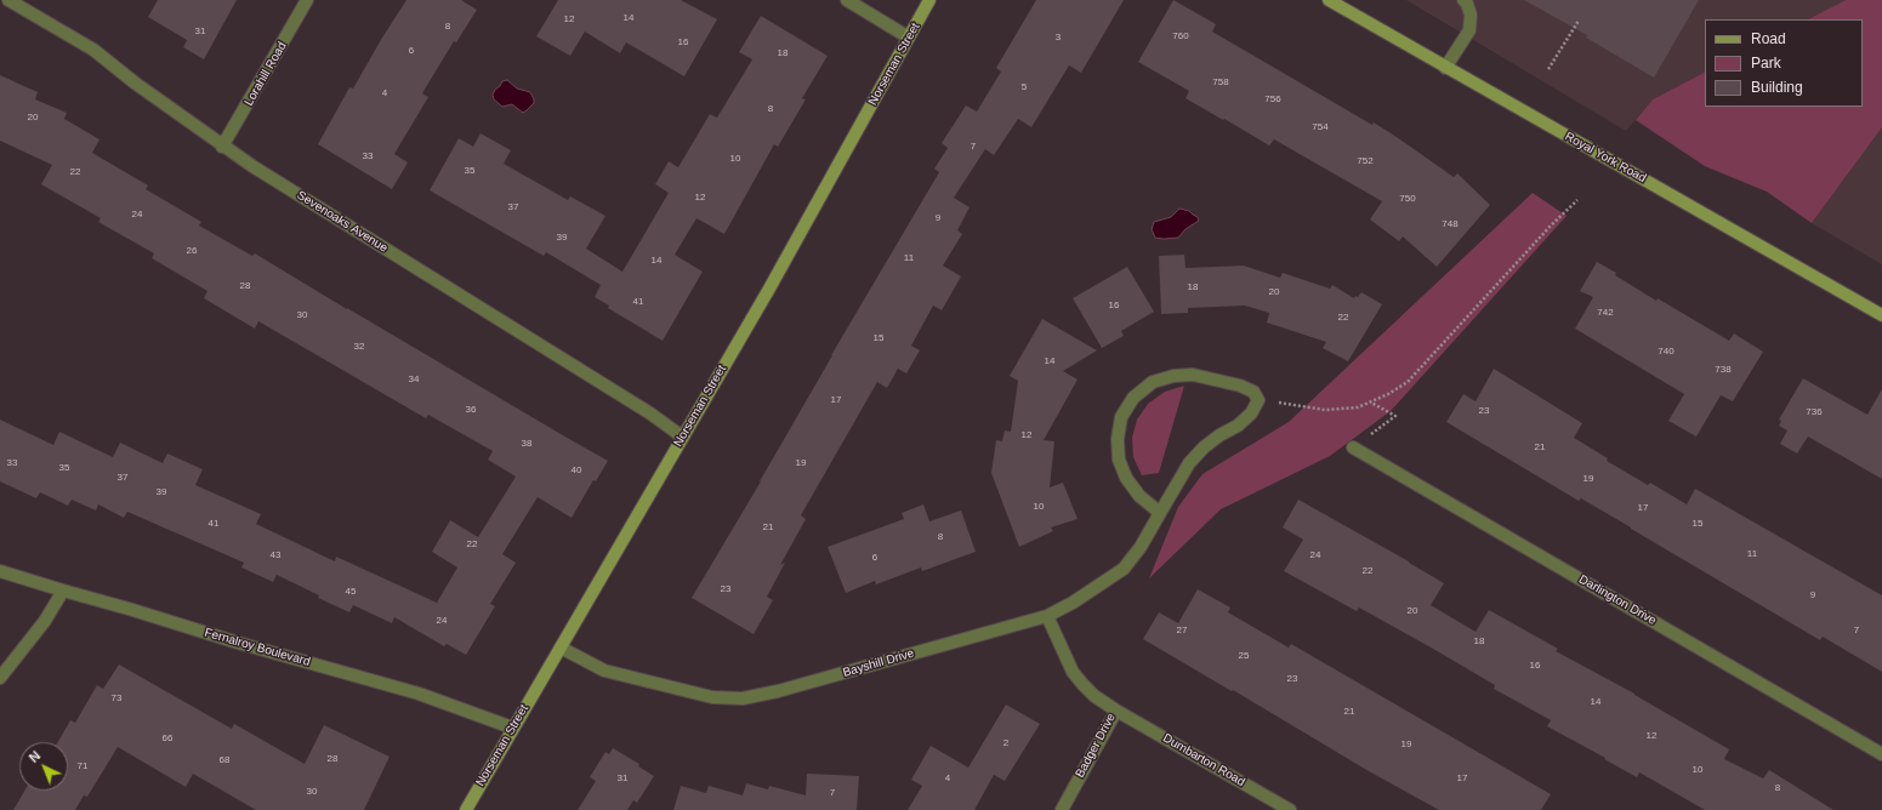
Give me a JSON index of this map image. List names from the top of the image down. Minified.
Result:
{"streets":{"street":["Norseman Street","Lorahill Road","Royal York Road","Sevenoaks Avenue","Darlington Drive","Fernalroy Boulevard","Bayshill Drive","Badger Drive","Dumbarton Road"]},"crossings":[["Norseman Street","Sevenoaks Avenue"],["Norseman Street","Fernalroy Boulevard"],["Norseman Street","Bayshill Drive"],["Lorahill Road","Sevenoaks Avenue"],["Bayshill Drive","Badger Drive"],["Badger Drive","Dumbarton Road"]],"house_numbers":["14","12","8","31","760","3","16","6","18","758","5","4","756","8","20","754","7","33","10","752","35","22","12","750","37","24","9","748","39","26","11","14","28","18","20","41","16","742","30","22","15","32","740","14","738","34","17","36","23","736","12","38","21","33","19","35","40","37","19","39","10","17","41","15","21","8","22","11","43","24","6","22","23","45","9","20","24","27","7","18","25","16","23","73","14","21","12","66","2","19","28","68","71","10","31","4","17","8","30","7"],"legend":["Road","Park","Building"],"north":"top left"}
